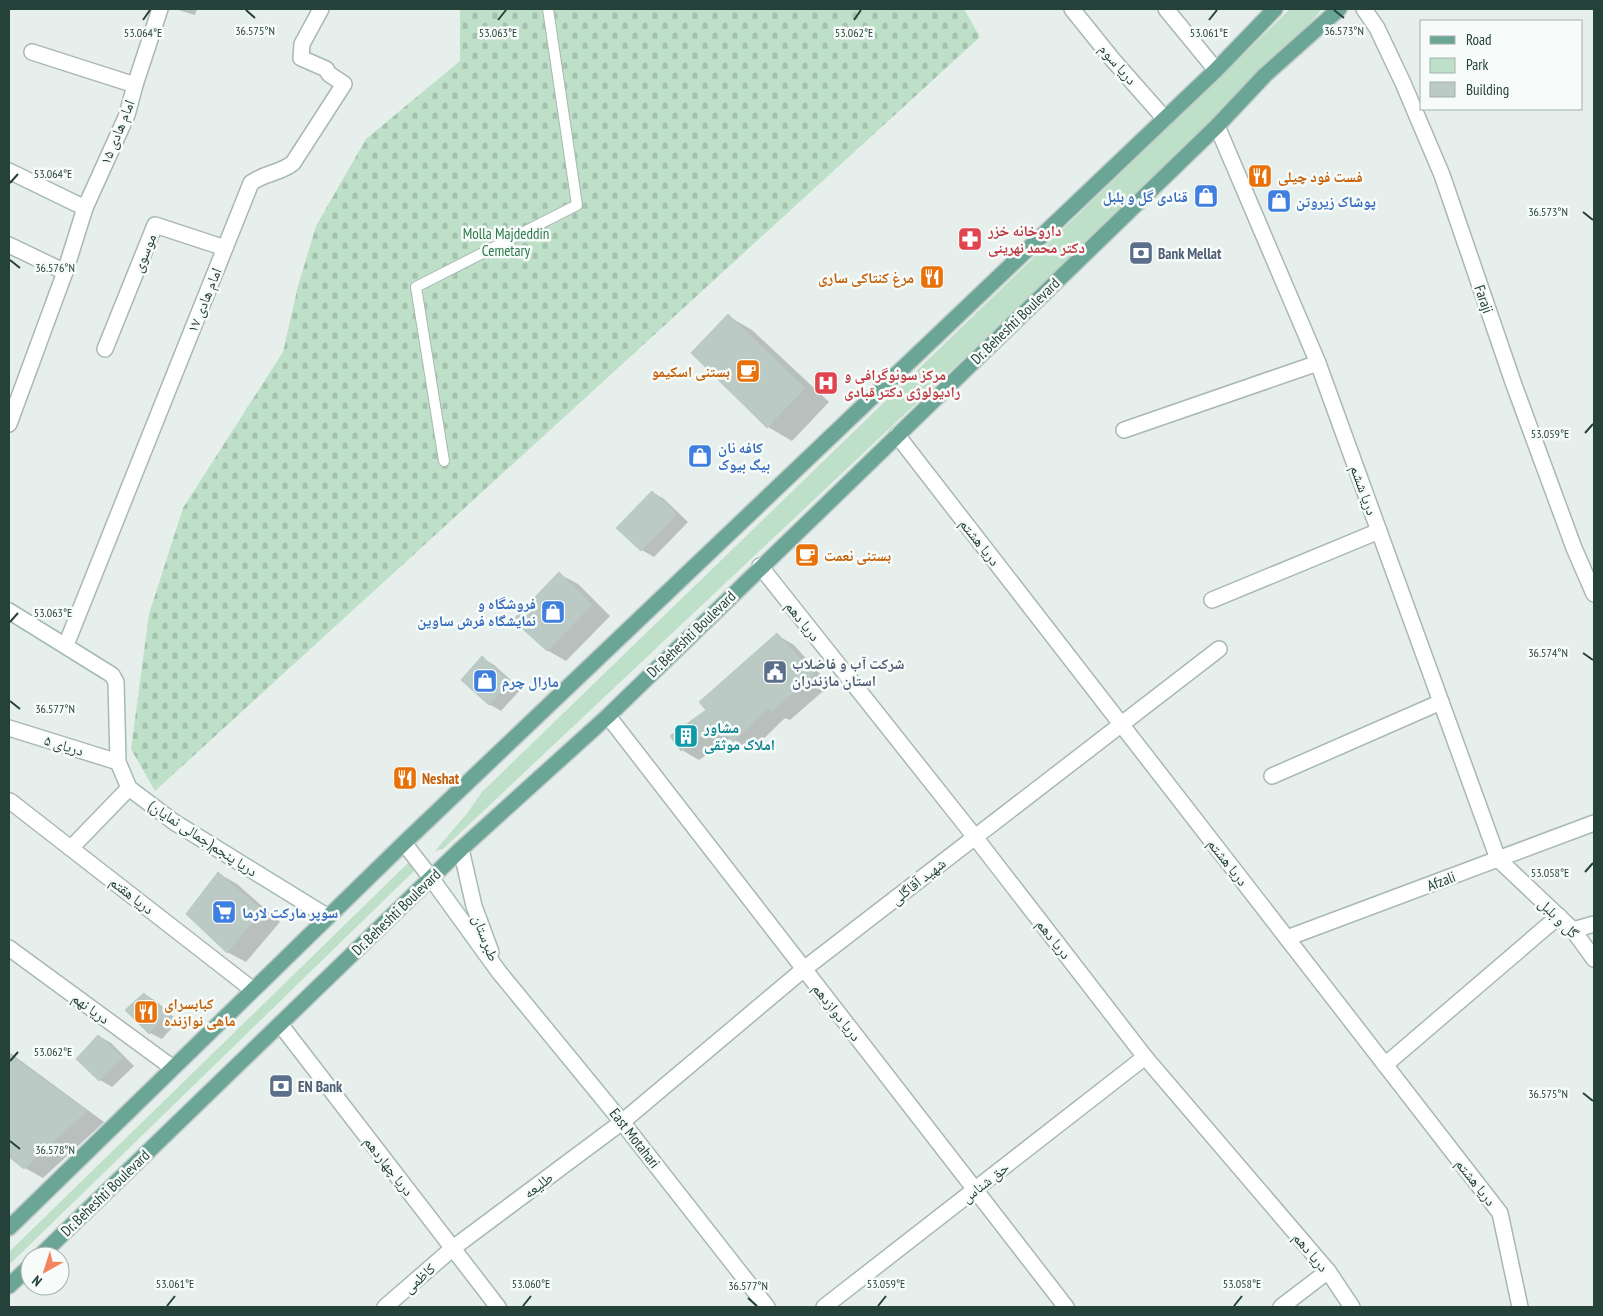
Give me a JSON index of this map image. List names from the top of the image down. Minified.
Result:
{"streets":{"main road":["Dr. Beheshti Boulevard"],"street":["دریا سوم","امام هادی ۱۵","موسوی","Faraji","امام هادی ۱۷","دریا ششم","دریا هشتم","دریا دهم","دریای ۵","دریا پنجم(جمالی نمایان)","شهید آقاگلی","Afzali","دریا هقتم","گل و بلبل","طبرستان","دریا نهم","دریا دوازدهم","East Motahari","دریا چهاردهم","حق شناس","طلیعه","کاظمی"]},"crossings":[["موسوی","امام هادی ۱۷"],["امام هادی ۱۷","دریا پنجم(جمالی نمایان)"],["Dr. Beheshti Boulevard","دریا ششم"],["Dr. Beheshti Boulevard","دریا هشتم"],["Dr. Beheshti Boulevard","دریا دهم"],["Dr. Beheshti Boulevard","طبرستان"],["Dr. Beheshti Boulevard","دریا دوازدهم"],["Dr. Beheshti Boulevard","دریا چهاردهم"],["دریا ششم","Afzali"],["دریا ششم","گل و بلبل"],["دریا هشتم","شهید آقاگلی"],["دریا هشتم","Afzali"],["دریا دهم","شهید آقاگلی"],["دریا دهم","حق شناس"],["دریای ۵","دریا پنجم(جمالی نمایان)"],["شهید آقاگلی","دریا دوازدهم"],["شهید آقاگلی","East Motahari"],["شهید آقاگلی","طلیعه"],["Afzali","گل و بلبل"],["طبرستان","East Motahari"],["دریا دوازدهم","حق شناس"],["East Motahari","طلیعه"],["دریا چهاردهم","طلیعه"],["دریا چهاردهم","کاظمی"],["طلیعه","کاظمی"]],"parks":["Molla Majdeddin Cemetary"],"places":{"restaurant":["فست فود چیلی","مرغ کنتاکی ساری","Neshat","کبابسرای ماهی نوازنده"],"shop":["قنادی گل و بلبل","پوشاک زیروتن","کافه نان بیگ بیوک","فروشگاه و نمایشگاه فرش ساوین","مارال چرم"],"pharmacy":["داروخانه خزر دکتر محمد نهرینی"],"bank":["Bank Mellat","EN Bank"],"cafe":["بستنی اسکیمو","بستنی نعمت"],"hospital":["مركز سونوگرافی و راديولوژی دكتر قبادی"],"public building":["شرکت آب و فاضلاب استان مازندران"],"building":["مشاور املاک موثقی"],"supermarket":["سوپر مارکت لارما"]},"legend":["Road","Park","Building"],"north":"bottom left","coordinates":["36.575°N","36.573°N","53.064°E","53.063°E","53.062°E","53.061°E","36.576°N","53.059°E","36.574°N","36.577°N","53.058°E","36.578°N","53.060°E"]}
